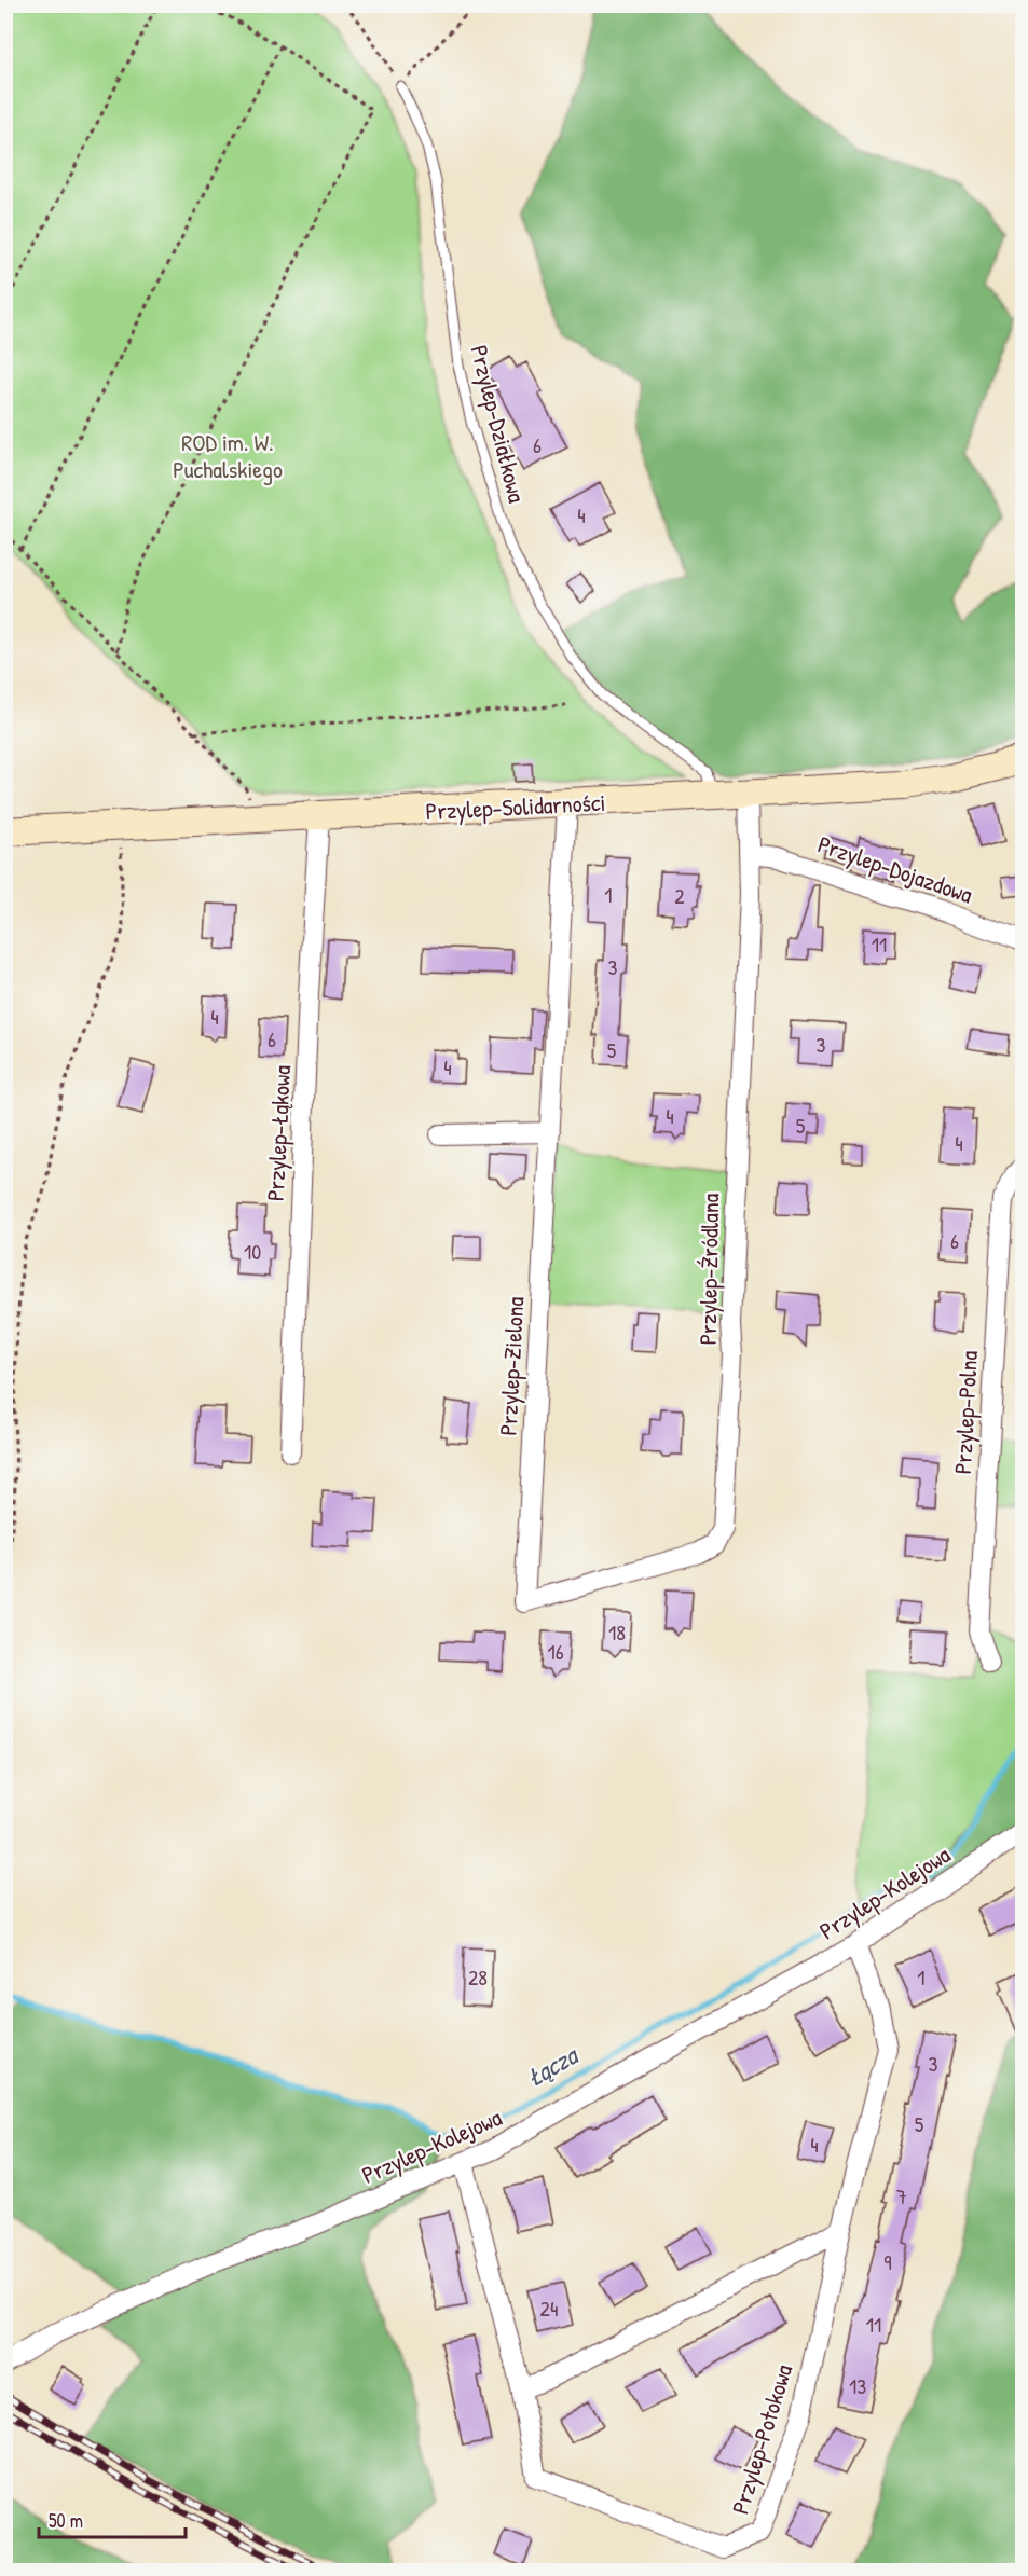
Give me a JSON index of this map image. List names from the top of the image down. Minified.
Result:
{"streets":{"main road":["Przylep-Solidarności"],"street":["Przylep-Dojazdowa","Przylep-Łąkowa","Przylep-Źródlana","Przylep-Zielona","Przylep-Polna","Przylep-Kolejowa","Przylep-Potokowa"],"lane":["Przylep-Działkowa"]},"crossings":[["Przylep-Działkowa","Przylep-Solidarności"],["Przylep-Solidarności","Przylep-Łąkowa"],["Przylep-Solidarności","Przylep-Źródlana"],["Przylep-Solidarności","Przylep-Zielona"],["Przylep-Dojazdowa","Przylep-Źródlana"],["Przylep-Źródlana","Przylep-Zielona"],["Przylep-Kolejowa","Przylep-Potokowa"]],"water":["Łącza"],"parks":["ROD im. W. Puchalskiego"],"house_numbers":["6","4","1","2","11","3","4","6","3","5","4","4","5","4","6","10","18","16","28","1","3","5","4","7","9","24","11","13"],"scale_bar":"50 m"}
